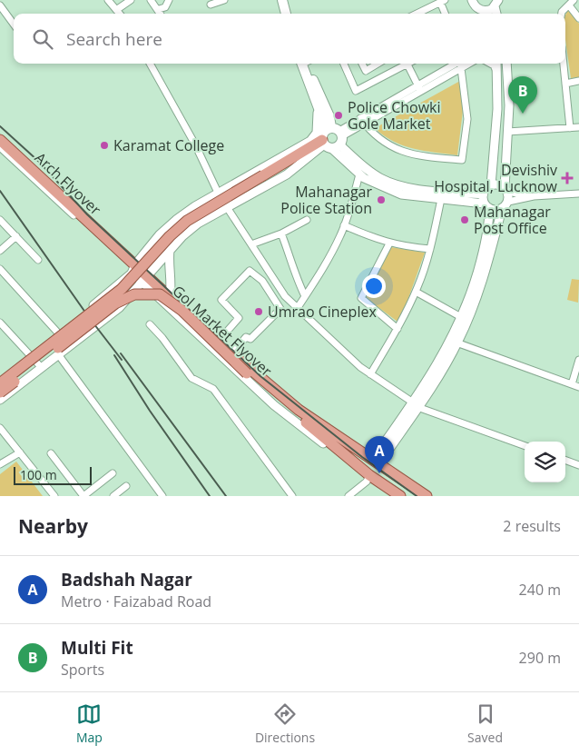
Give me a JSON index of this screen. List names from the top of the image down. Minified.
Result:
{"streets":{"main road":["Arch Flyover","Gol Market Flyover"]},"places":{"other":["Police Chowki Gole Market","Karamat College","Mahanagar Police Station","Mahanagar Post Office","Umrao Cineplex"],"health":["Devishiv Hospital, Lucknow"]},"scale_bar":"100 m","page":{"search":"Search here","pins":["B","A"],"scale":"100 m","heading":["Nearby","2 results"],"list":[{"mark":"A","name":"Badshah Nagar","note":"Metro · Faizabad Road","value":"240 m"},{"mark":"B","name":"Multi Fit","note":"Sports","value":"290 m"}],"nav":["Map","Directions","Saved"]}}
